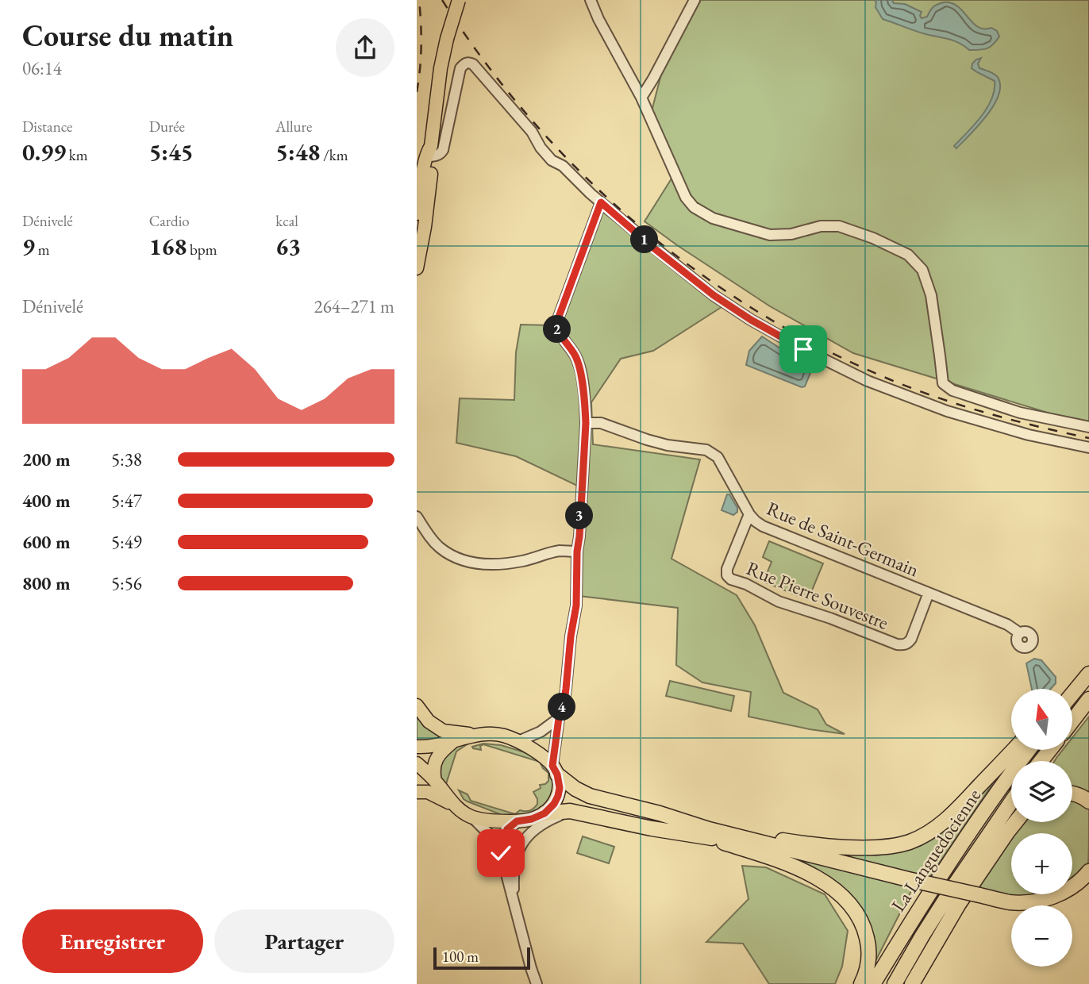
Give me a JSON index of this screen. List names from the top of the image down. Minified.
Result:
{"streets":{"highway":["La Languedocienne"],"street":["Rue de Saint-Germain","Rue Pierre Souvestre"]},"crossings":[["Rue de Saint-Germain","Rue Pierre Souvestre"]],"scale_bar":"100 m","north":"top","page":{"heading":["Course du matin","06:14"],"stats":[["Distance","0.99 km"],["Durée","5:45"],["Allure","5:48 /km"],["Dénivelé","9 m"],["Cardio","168 bpm"],["kcal","63"]],"pins":["1","2","3","4"],"chart":["Dénivelé","264–271 m"],"list":[{"name":"200 m","note":"5:38"},{"name":"400 m","note":"5:47"},{"name":"600 m","note":"5:49"},{"name":"800 m","note":"5:56"}],"map_buttons":["+","−"],"buttons":["Enregistrer","Partager"],"scale":"100 m"}}
